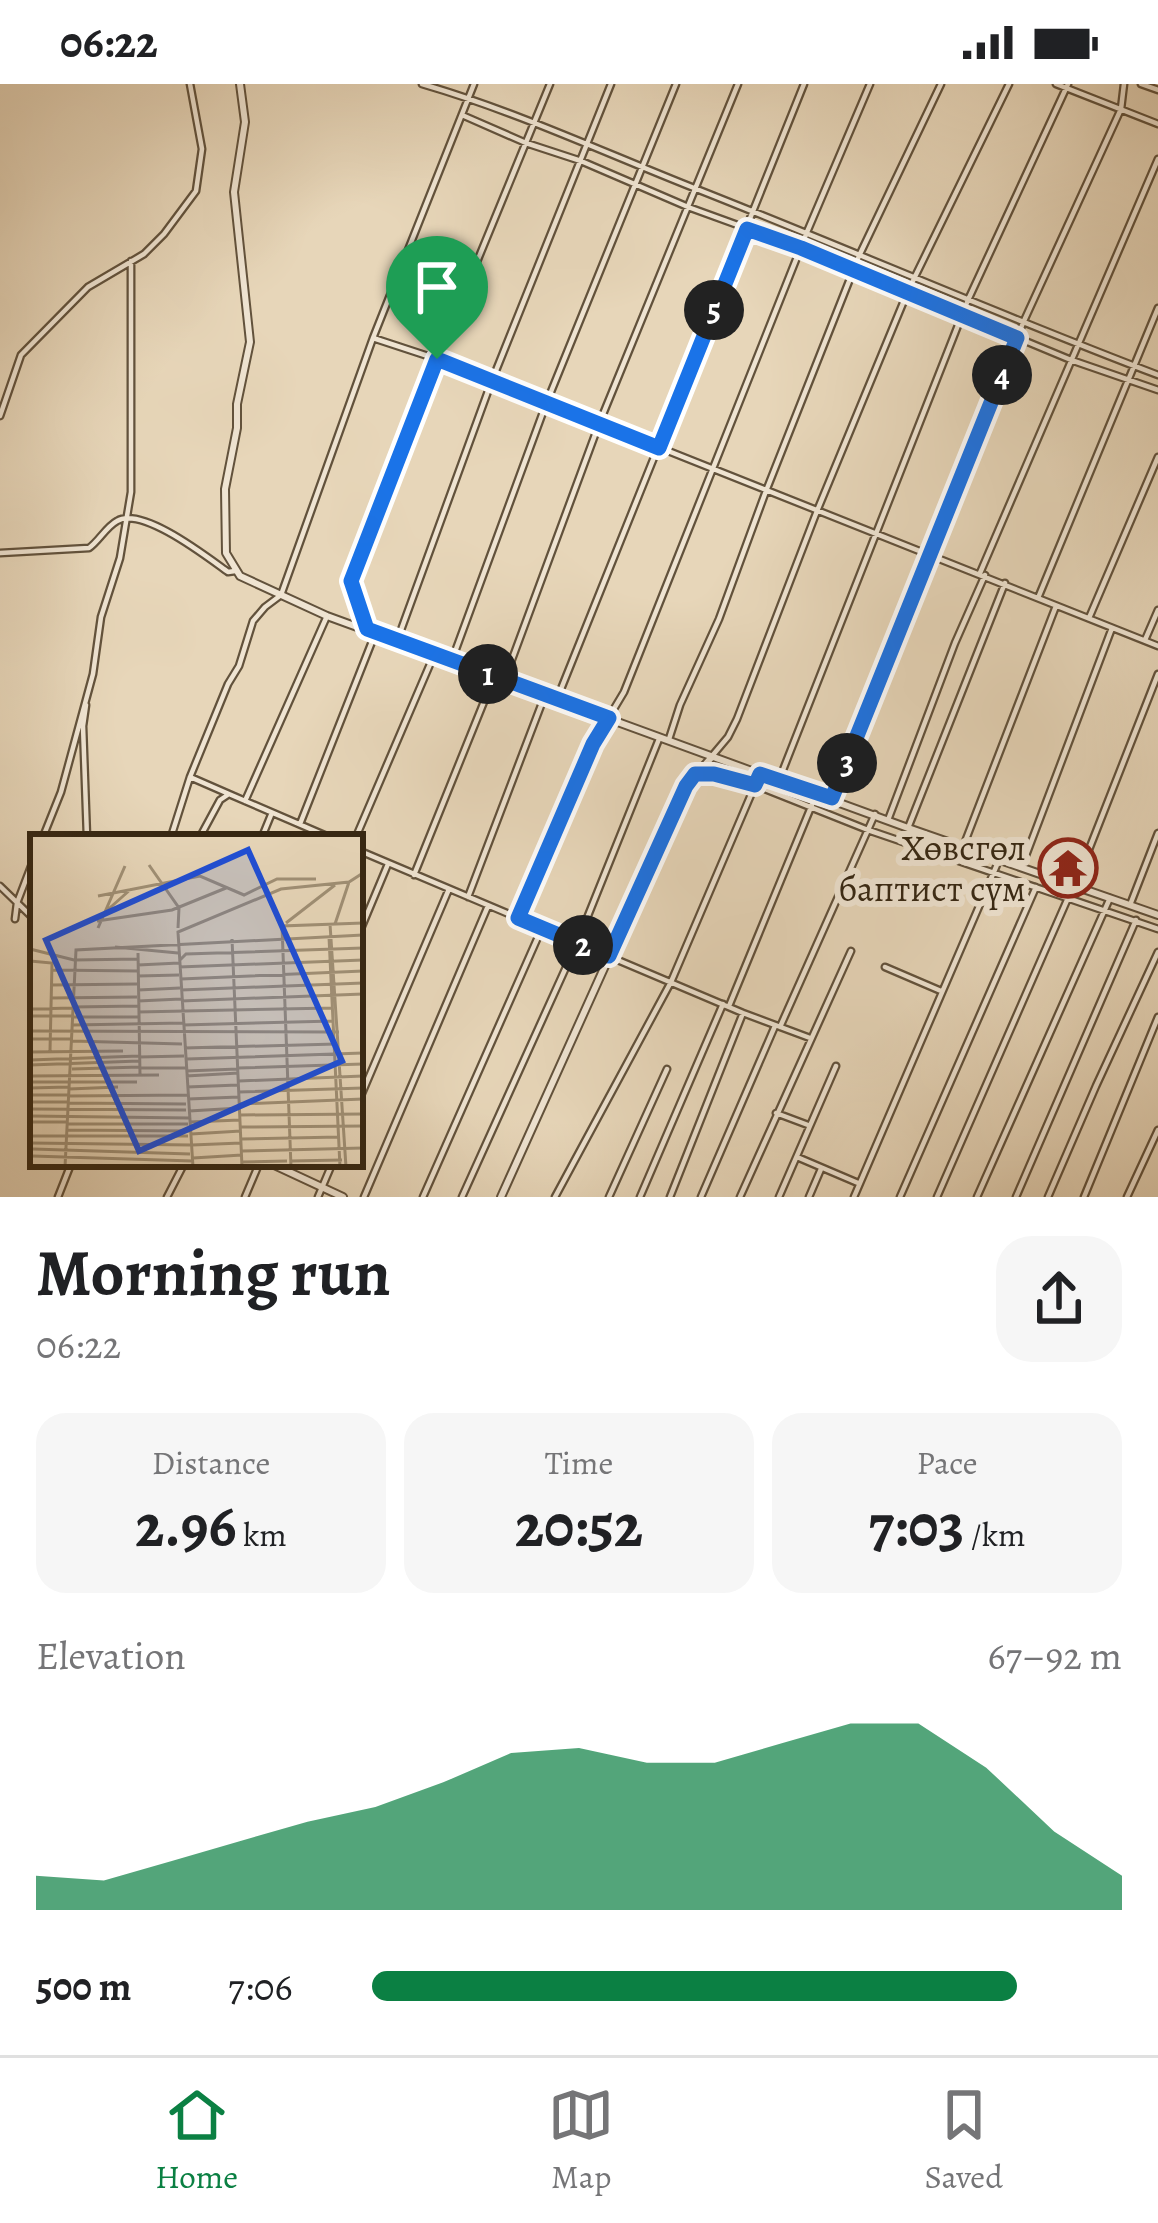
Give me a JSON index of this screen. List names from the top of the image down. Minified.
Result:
{"places":{"temple":["Хөвсгөл баптист сүм"]},"page":{"status":"06:22","pins":["5","4","1","3","2"],"heading":["Morning run","06:22"],"stats":[["Distance","2.96 km"],["Time","20:52"],["Pace","7:03 /km"]],"chart":["Elevation","67–92 m"],"list":[{"name":"500 m","note":"7:06"}],"tabs":["Home","Map","Saved"]}}
